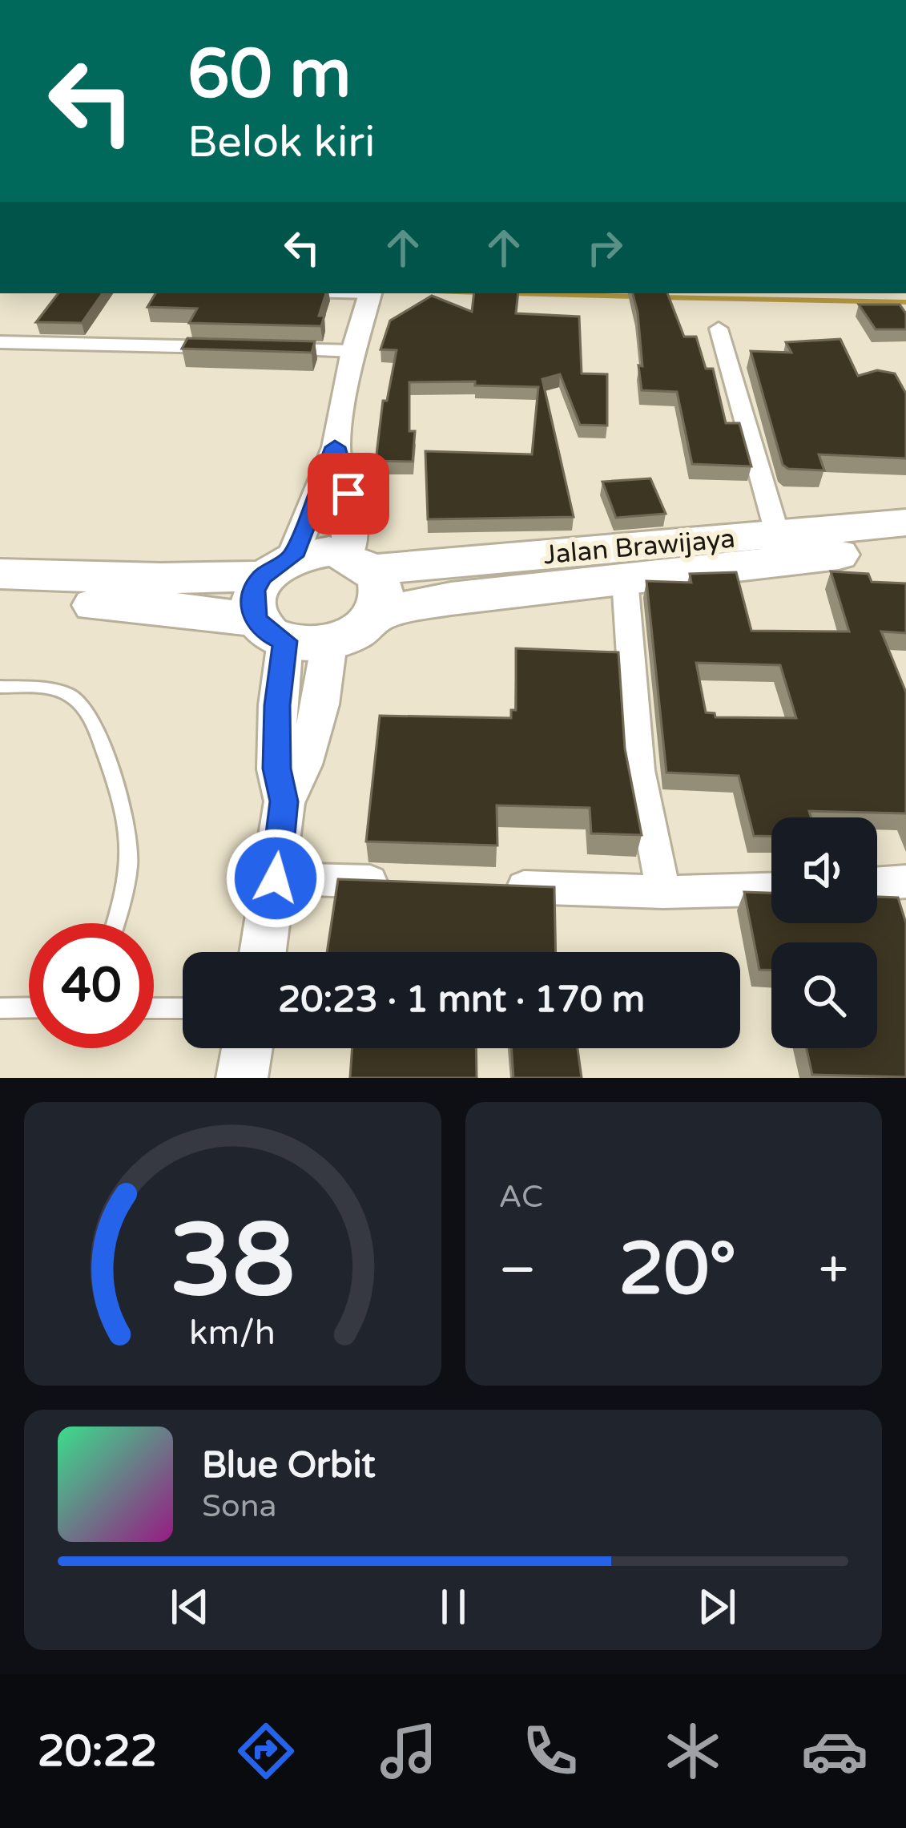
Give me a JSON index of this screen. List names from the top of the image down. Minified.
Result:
{"streets":{"highway":["Jalan Brawijaya"]},"page":{"turn":["60 m","Belok kiri"],"limit":"40","trip":"20:23 · 1 mnt · 170 m","tile":"AC","heat":["−","20°","+"],"song":["Blue Orbit","Sona"],"tabs":"20:22","gauge":["38","km/h"]}}
